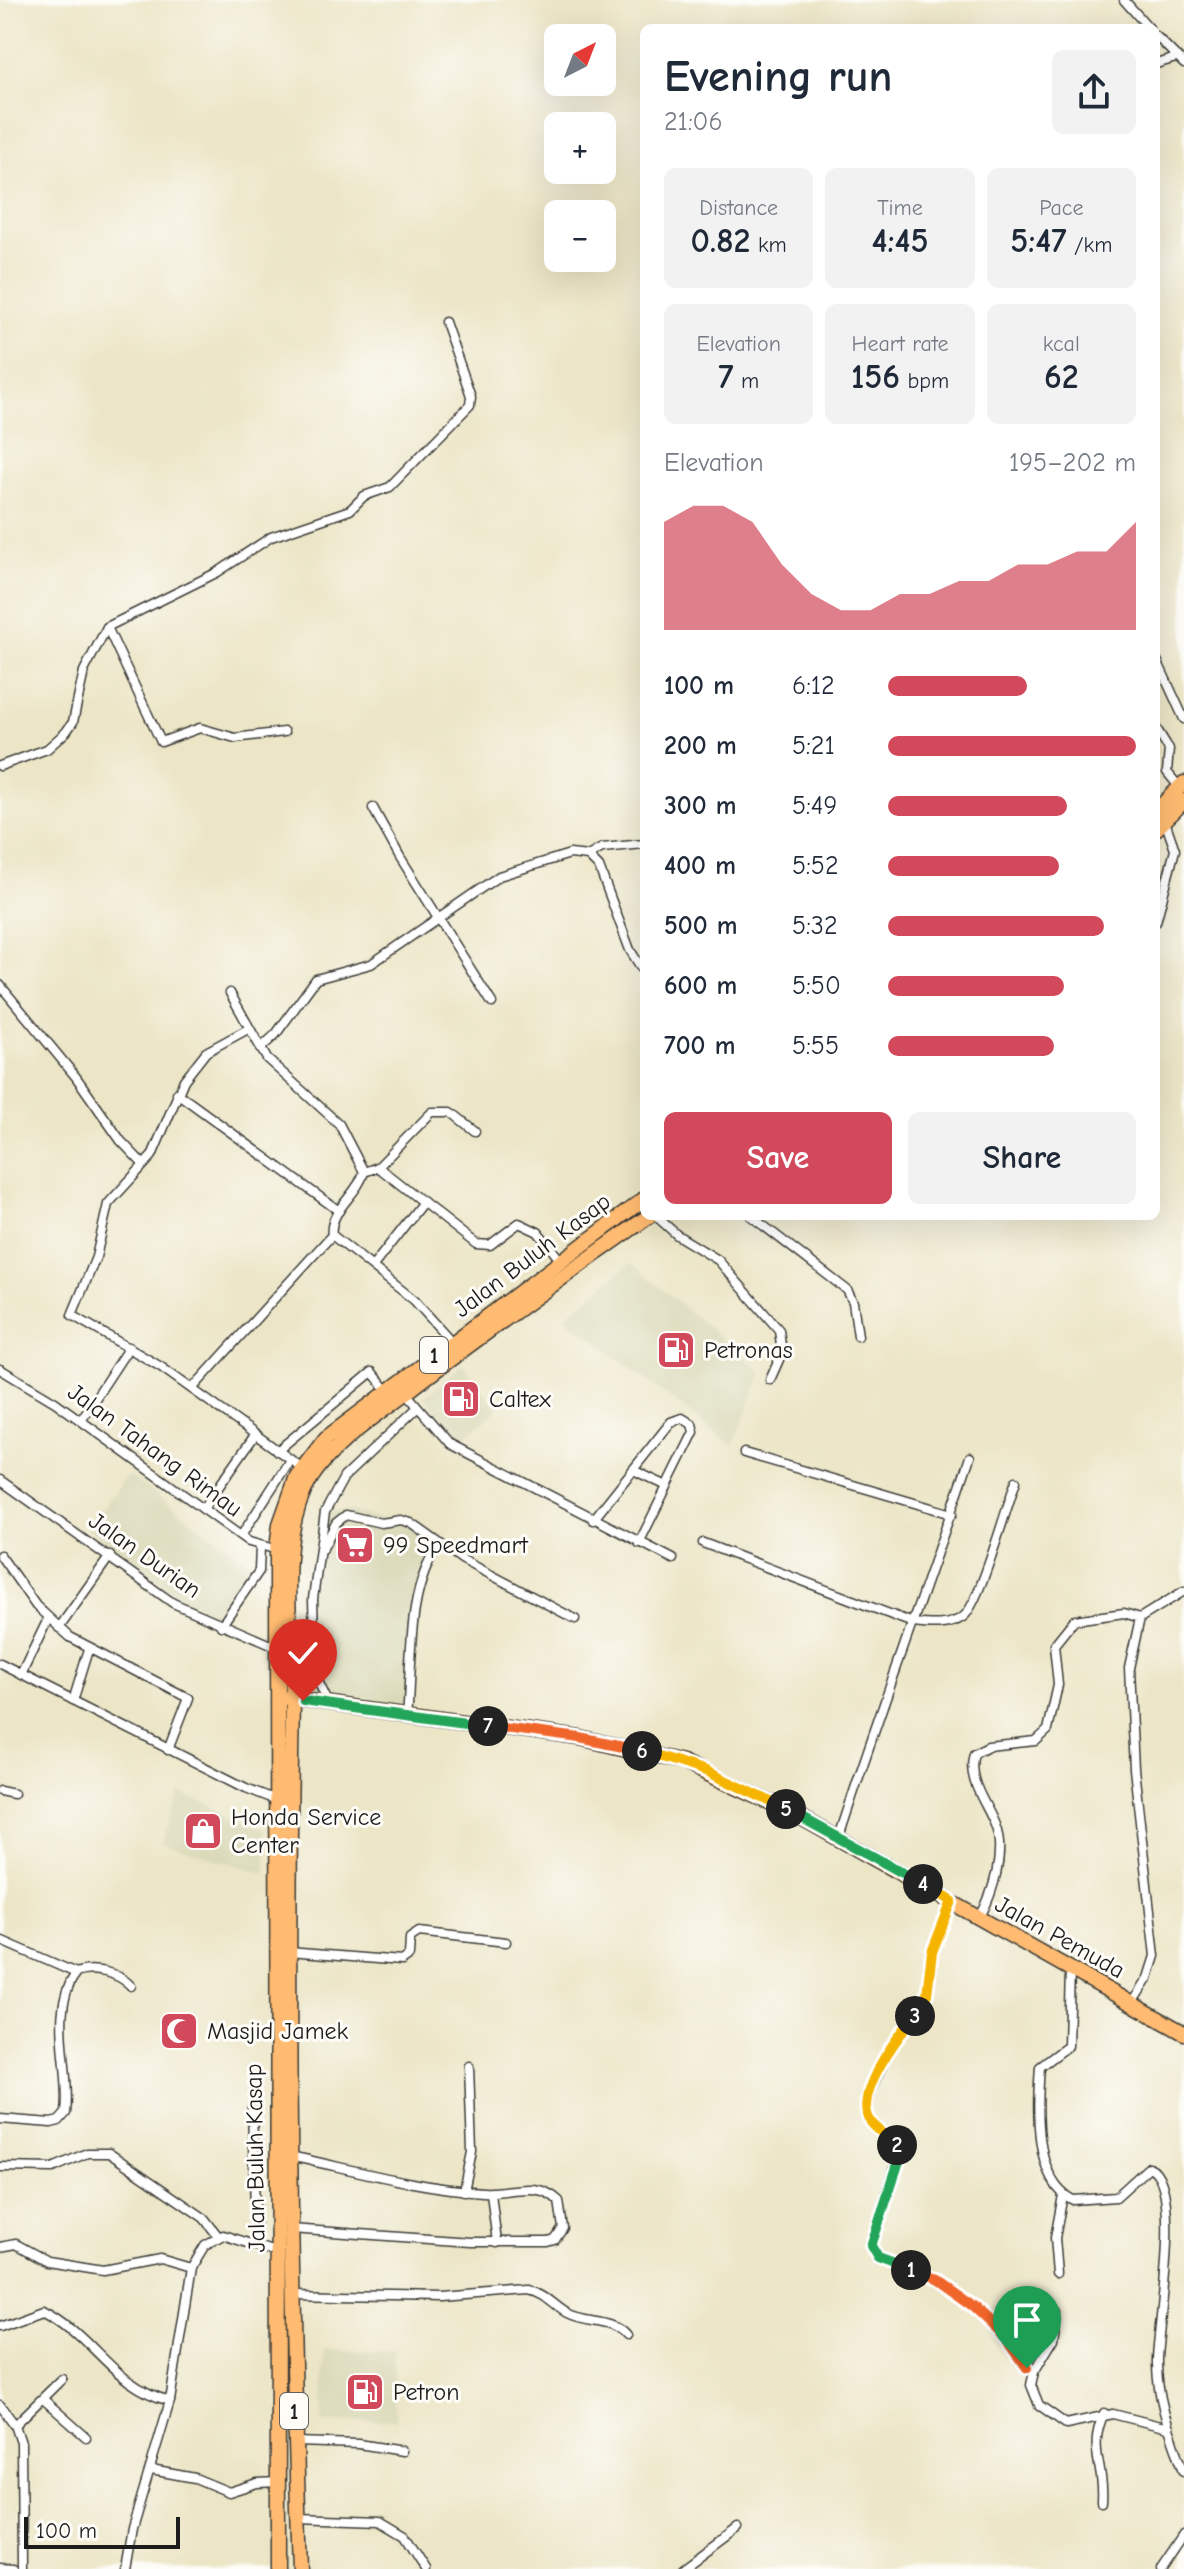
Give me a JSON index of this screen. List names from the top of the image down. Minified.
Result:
{"streets":{"main road":["Jalan Buluh Kasap","1","Jalan Pemuda"],"street":["Jalan Tahang Rimau","Jalan Durian"]},"crossings":[["Jalan Buluh Kasap","Jalan Tahang Rimau"],["Jalan Buluh Kasap","Jalan Durian"],["Jalan Buluh Kasap","Jalan Pemuda"]],"places":{"fuel station":["Petronas","Caltex","Petron"],"supermarket":["99 Speedmart"],"shop":["Honda Service Center"],"mosque":["Masjid Jamek"]},"scale_bar":"100 m","north":"top right","page":{"map_buttons":["+","−"],"heading":["Evening run","21:06"],"stats":[["Distance","0.82 km"],["Time","4:45"],["Pace","5:47 /km"],["Elevation","7 m"],["Heart rate","156 bpm"],["kcal","62"]],"chart":["Elevation","195–202 m"],"list":[{"name":"100 m","note":"6:12"},{"name":"200 m","note":"5:21"},{"name":"300 m","note":"5:49"},{"name":"400 m","note":"5:52"},{"name":"500 m","note":"5:32"},{"name":"600 m","note":"5:50"},{"name":"700 m","note":"5:55"}],"buttons":["Save","Share"],"pins":["7","6","5","4","3","2","1"],"scale":"100 m"}}
